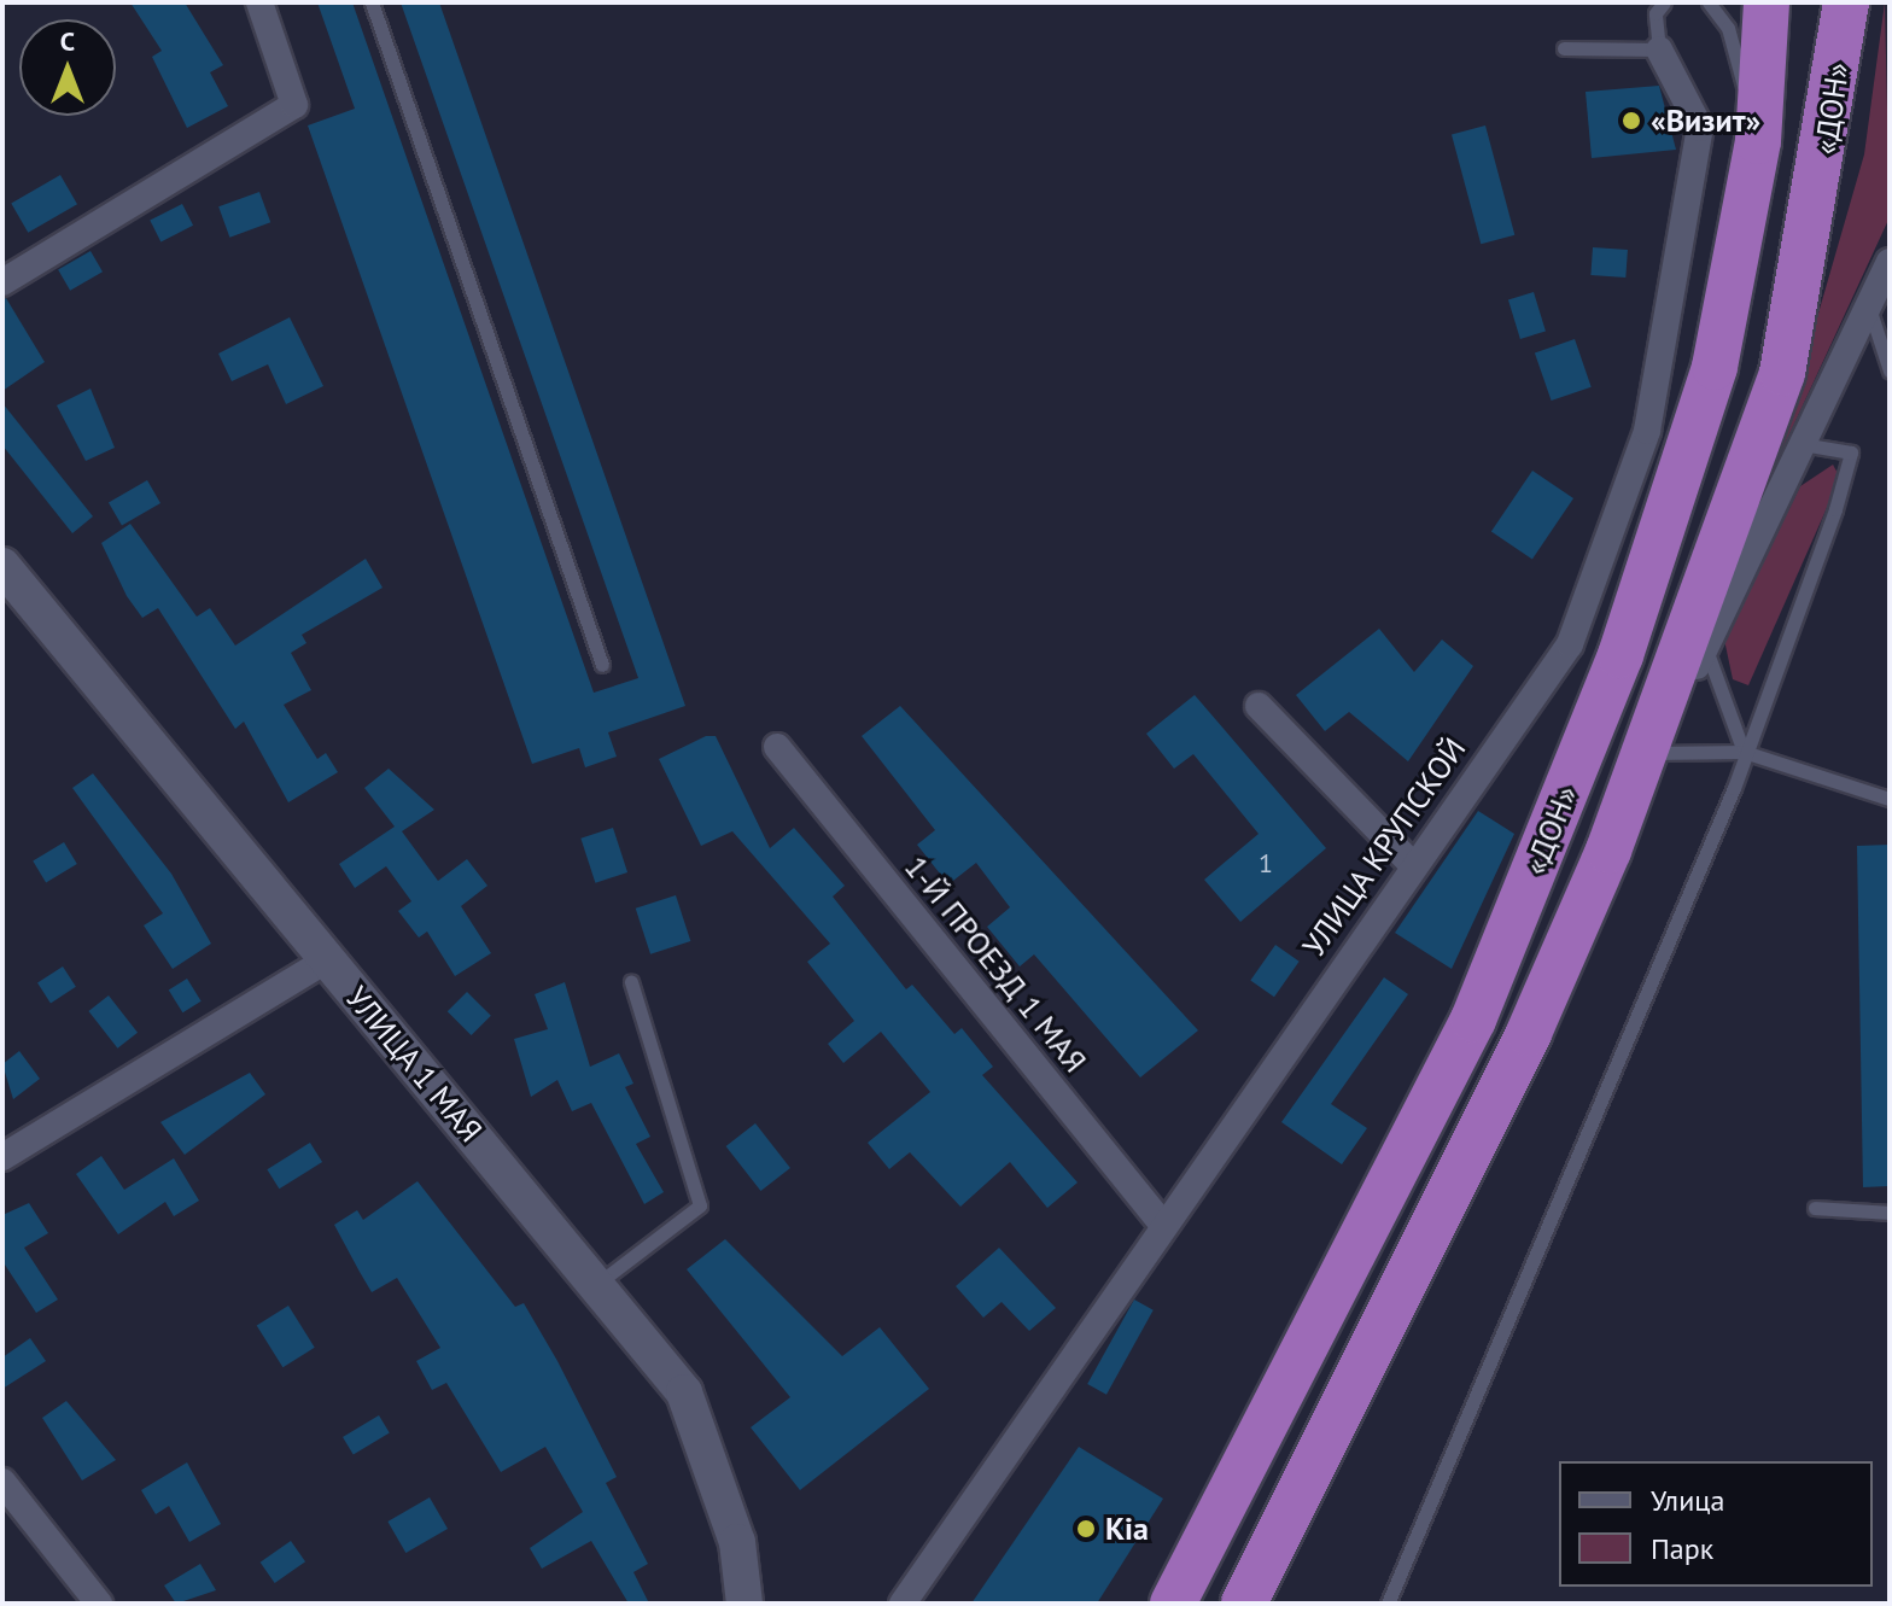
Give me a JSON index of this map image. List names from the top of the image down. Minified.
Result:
{"streets":{"highway":["«ДОН»"],"street":["УЛИЦА КРУПСКОЙ","1-Й ПРОЕЗД 1 МАЯ","УЛИЦА 1 МАЯ"]},"crossings":[["УЛИЦА КРУПСКОЙ","1-Й ПРОЕЗД 1 МАЯ"]],"places":["«Визит»","Kia"],"house_numbers":["1"],"legend":["Улица","Парк"],"north":"top"}
